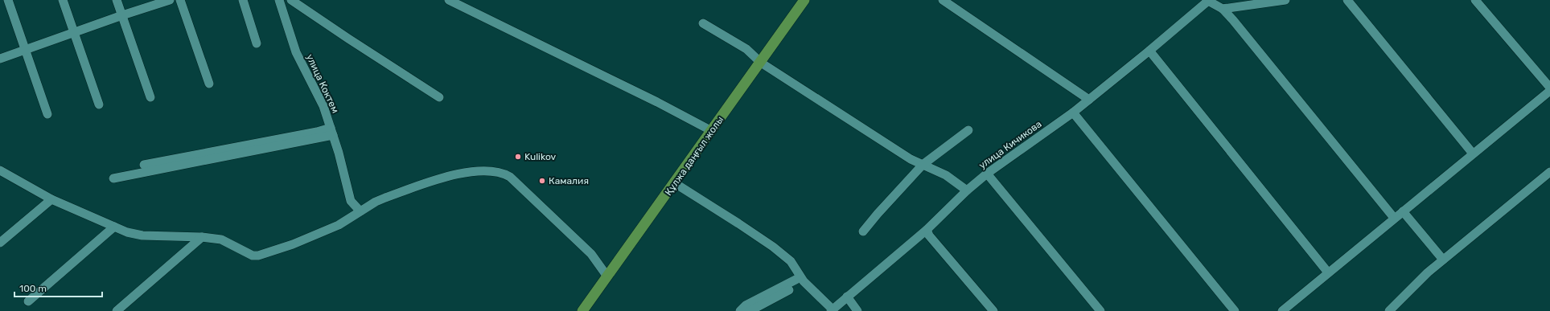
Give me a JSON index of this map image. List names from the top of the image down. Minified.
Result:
{"streets":{"main road":["Құлжа даңғыл жолы"],"street":["улица Коктем","улица Кичикова"]},"places":["Kulikov","Камалия"],"scale_bar":"100 m"}
